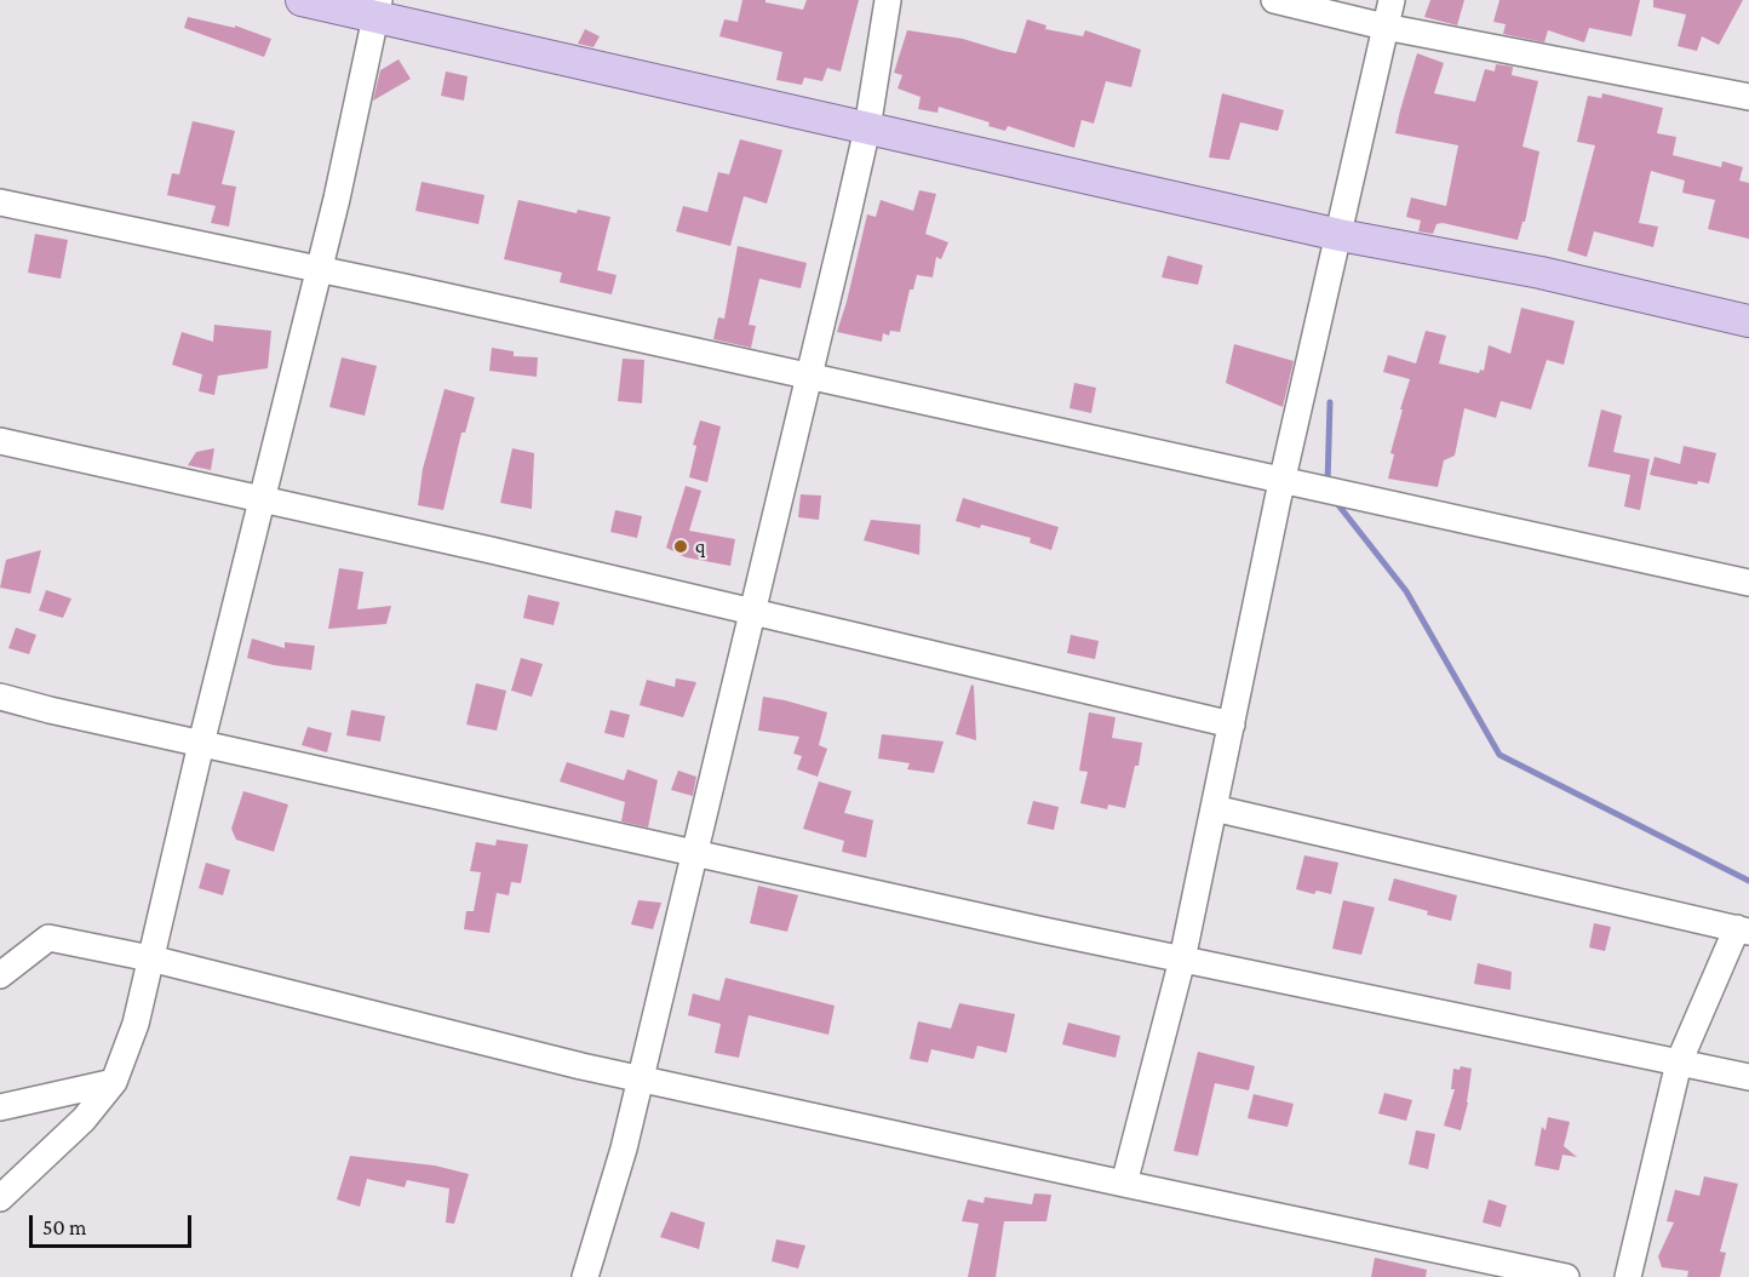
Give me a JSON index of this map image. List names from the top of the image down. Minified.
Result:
{"places":["q"],"scale_bar":"50 m"}
